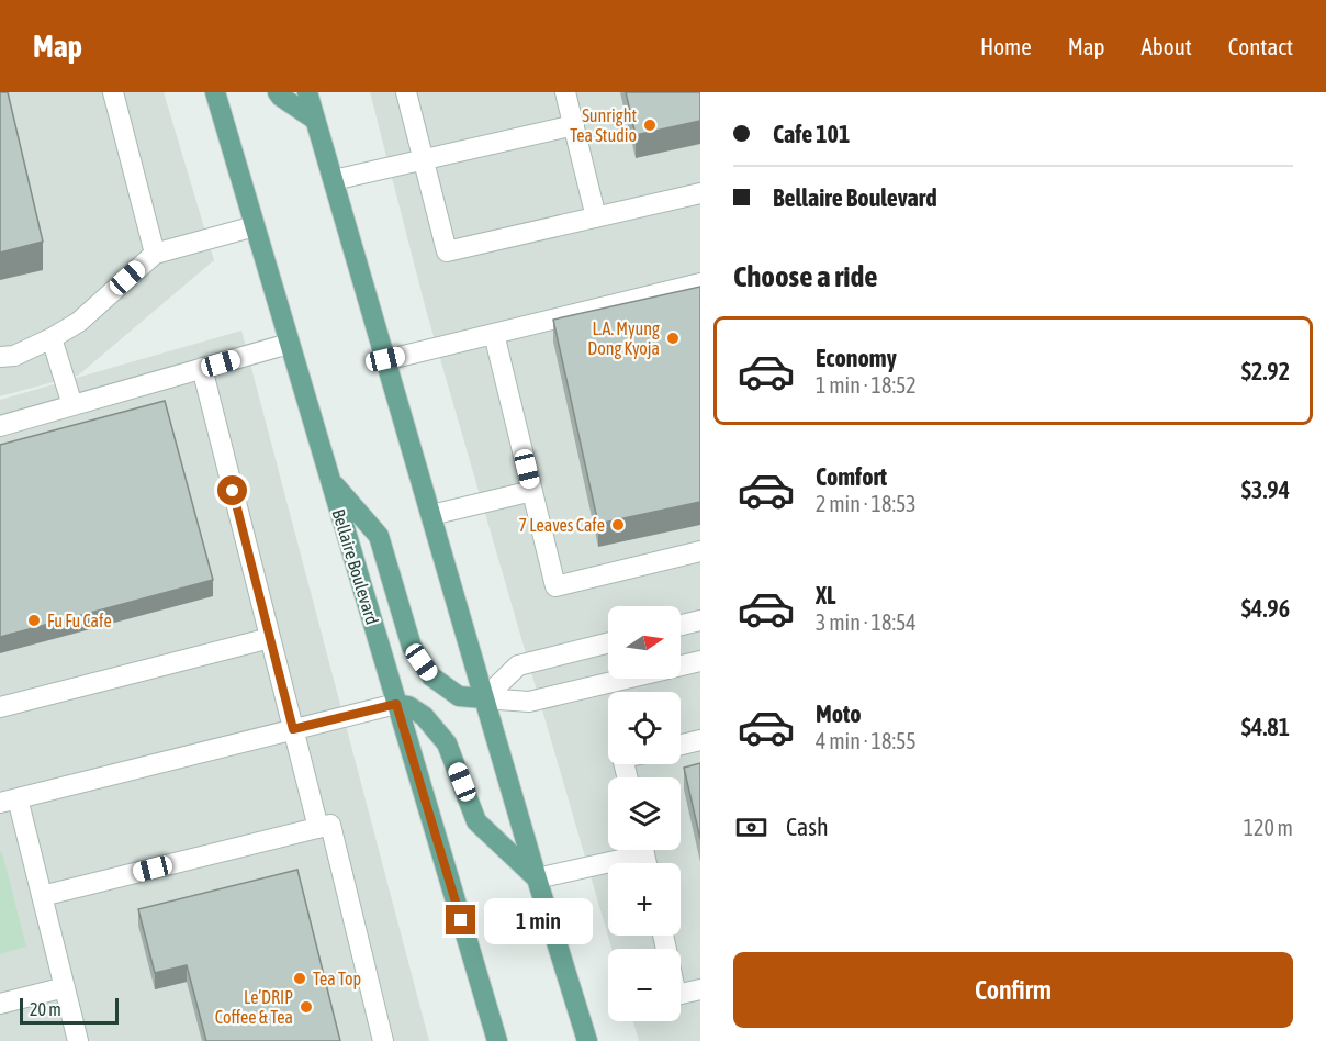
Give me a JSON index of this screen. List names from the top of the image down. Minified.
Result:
{"streets":{"main road":["Bellaire Boulevard"]},"places":["Sunright Tea Studio","L.A. Myung Dong Kyoja","7 Leaves Cafe","Fu Fu Cafe","Tea Top","Le’DRIP Coffee & Tea"],"scale_bar":"20 m","north":"right","page":{"header":"Map","nav":["Home","Map","About","Contact"],"banner":["Cafe 101","Bellaire Boulevard"],"heading":"Choose a ride","list":[{"name":"Economy","note":"1 min · 18:52","value":"$2.92"},{"name":"Comfort","note":"2 min · 18:53","value":"$3.94"},{"name":"XL","note":"3 min · 18:54","value":"$4.96"},{"name":"Moto","note":"4 min · 18:55","value":"$4.81"}],"map_buttons":["+","−"],"pay":["Cash","120 m"],"bubble":"1 min","buttons":"Confirm","scale":"20 m"}}
